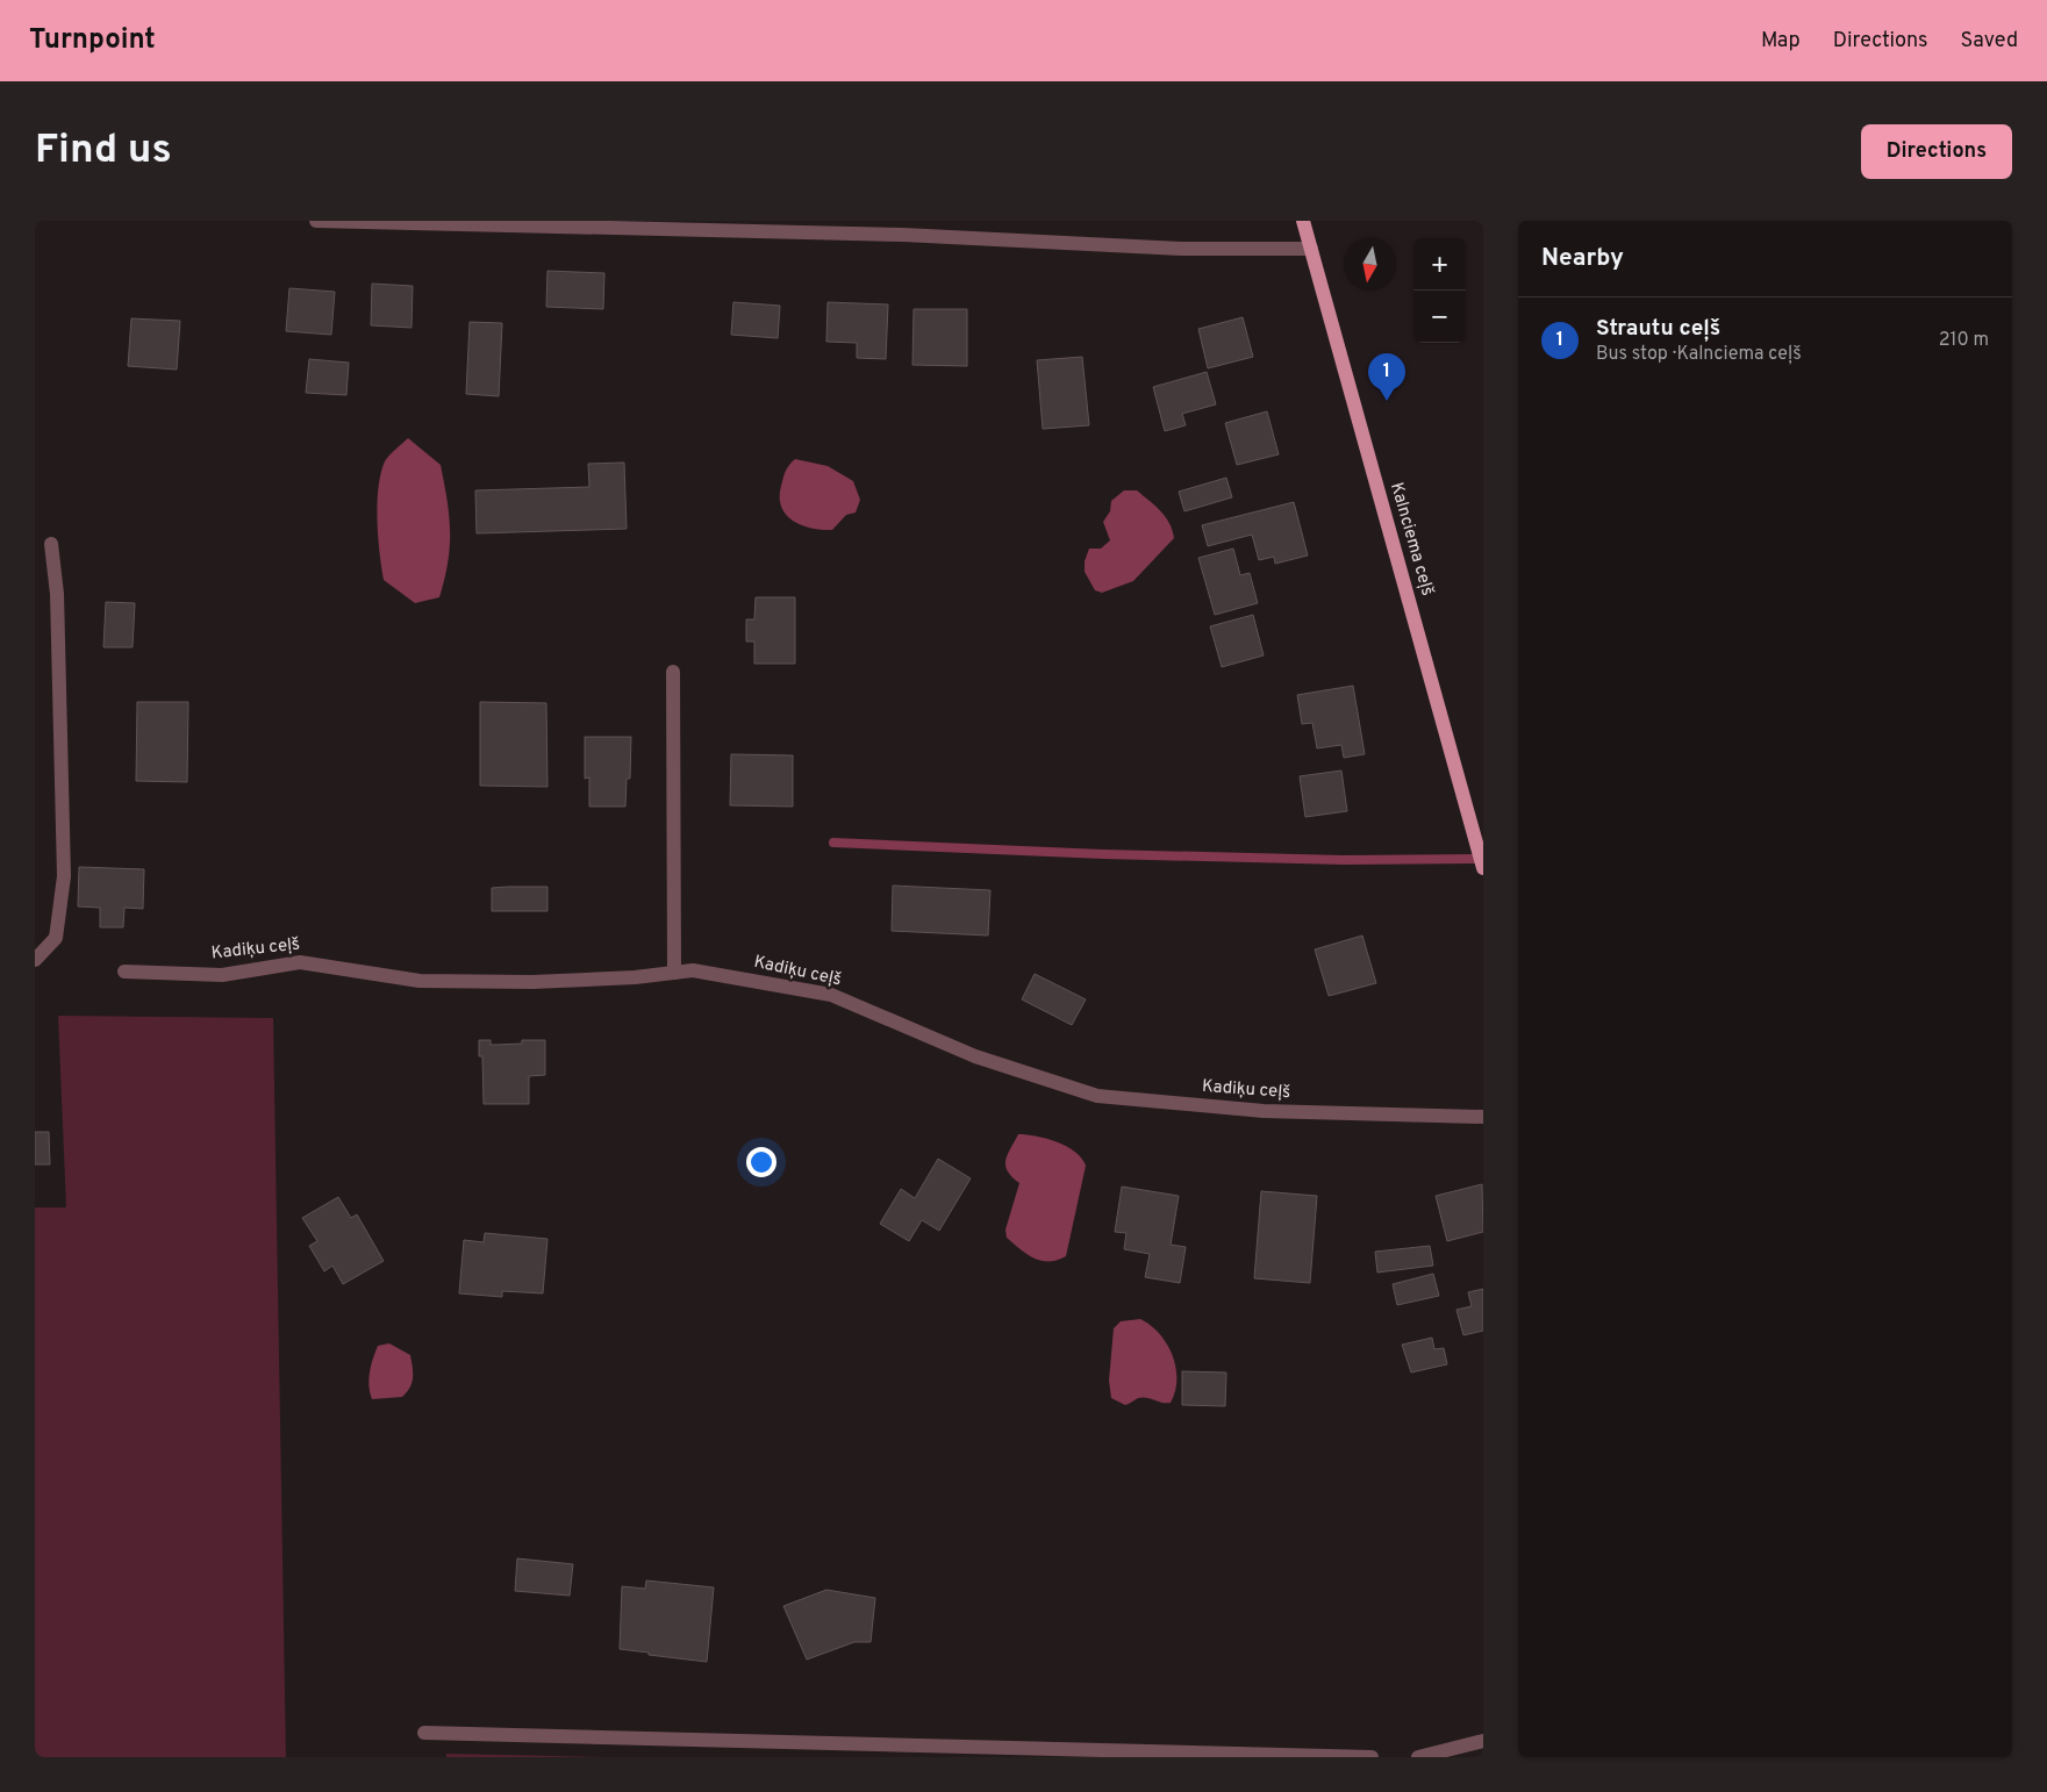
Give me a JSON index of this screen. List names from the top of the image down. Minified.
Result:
{"streets":{"main road":["Kalnciema ceļš"],"street":["Kadiķu ceļš"]},"north":"bottom","page":{"header":"Turnpoint","nav":["Map","Directions","Saved"],"buttons":"Directions","title":"Find us","heading":"Nearby","map_buttons":["+","−"],"list":[{"mark":"1","name":"Strautu ceļš","note":"Bus stop · Kalnciema ceļš","value":"210 m"}],"pins":"1"}}
